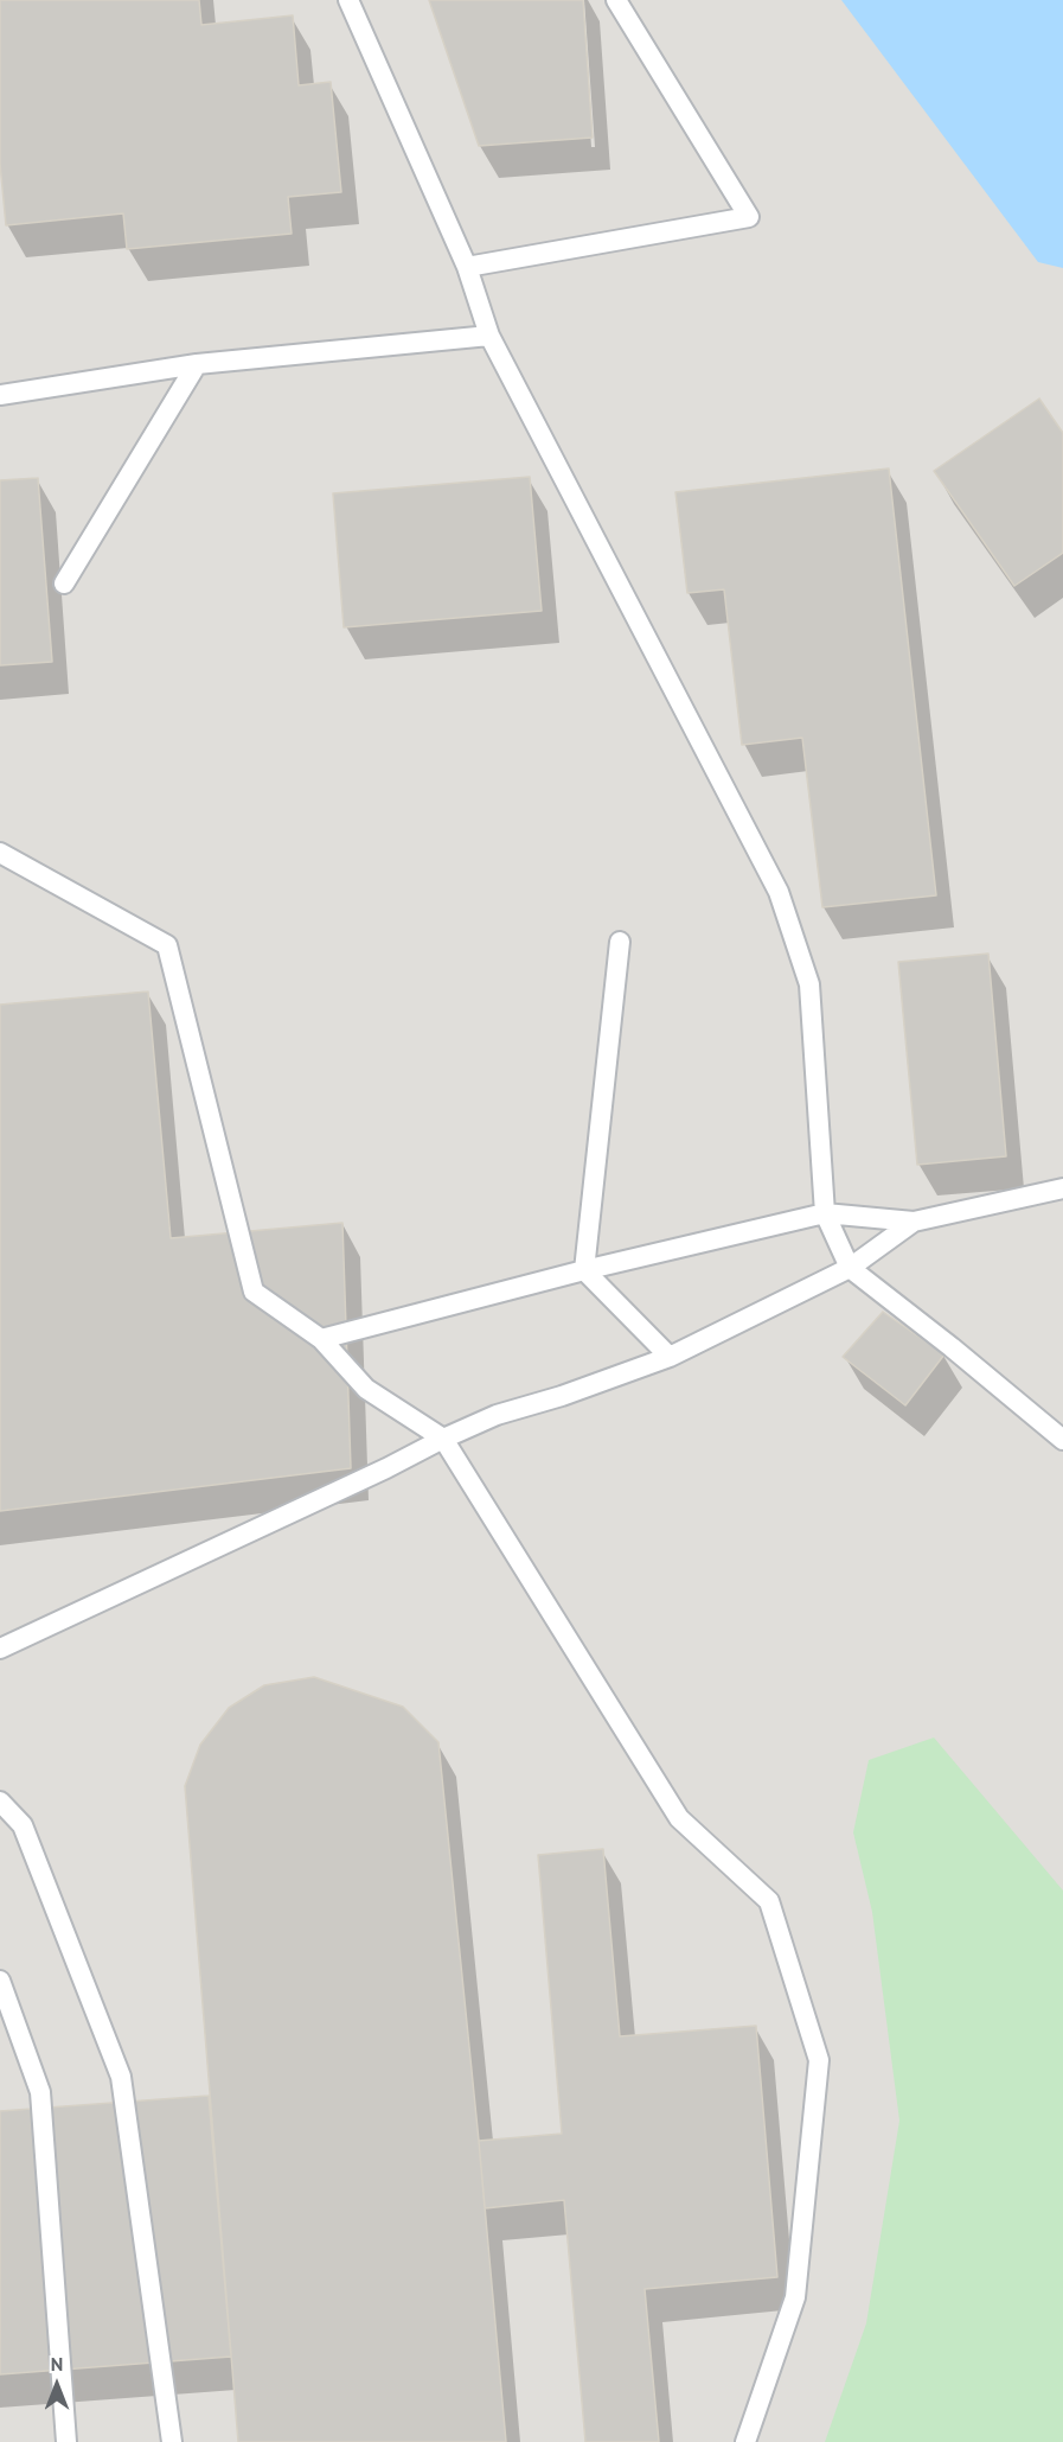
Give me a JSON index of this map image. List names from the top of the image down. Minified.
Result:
{"north":"top"}
